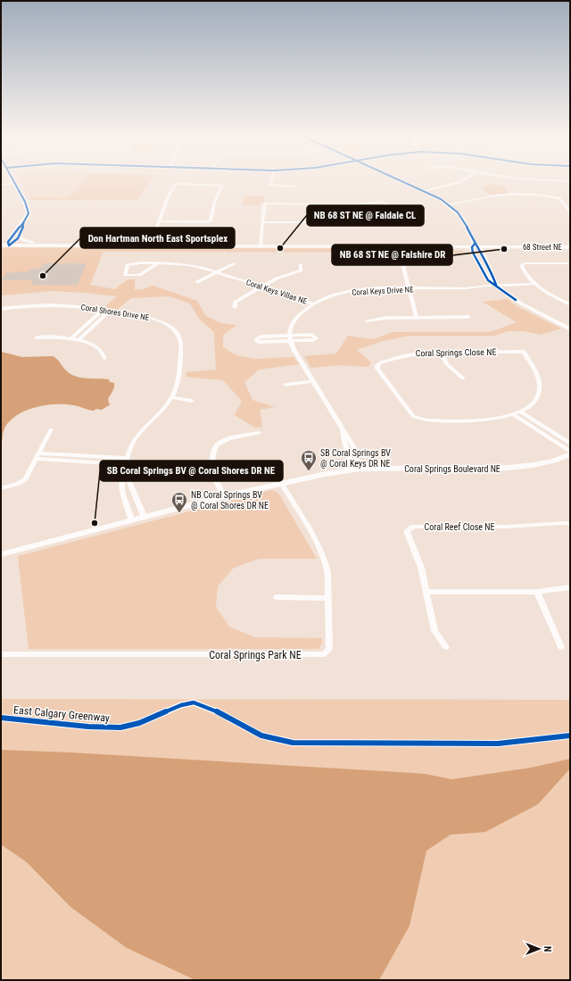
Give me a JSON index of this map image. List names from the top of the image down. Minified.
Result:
{"streets":{"street":["68 Street NE","Coral Keys Drive NE","Coral Keys Villas NE","Coral Shores Drive NE","Coral Springs Close NE","Coral Springs Boulevard NE","Coral Reef Close NE","Coral Springs Park NE"],"cycle path":["East Calgary Greenway"]},"crossings":[["Coral Keys Drive NE","Coral Keys Villas NE"],["Coral Shores Drive NE","Coral Springs Boulevard NE"],["Coral Springs Boulevard NE","Coral Springs Park NE"]],"places":{"other":["NB 68 ST NE @ Faldale CL","NB 68 ST NE @ Falshire DR","Don Hartman North East Sportsplex","SB Coral Springs BV @ Coral Shores DR NE"],"bus stop":["SB Coral Springs BV @ Coral Keys DR NE","NB Coral Springs BV @ Coral Shores DR NE"]},"north":"right"}
